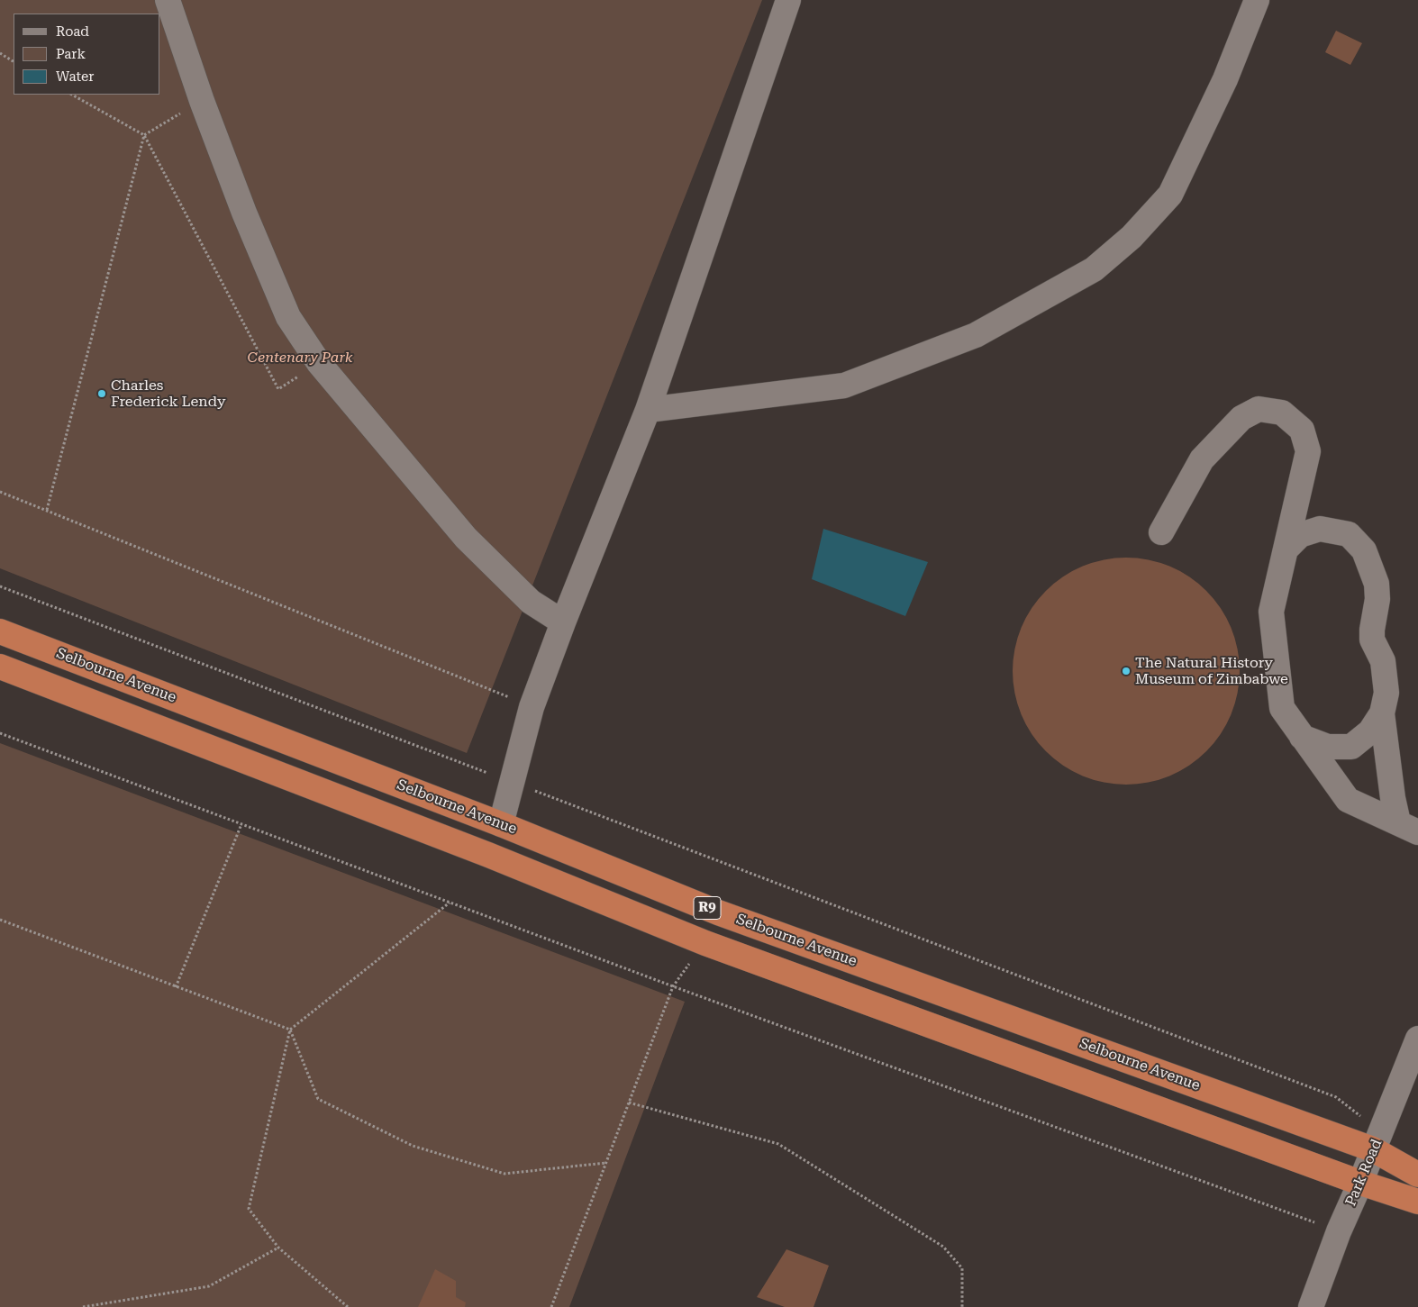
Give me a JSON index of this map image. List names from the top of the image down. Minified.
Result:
{"streets":{"highway":["Selbourne Avenue","R9"],"street":["Park Road"]},"crossings":[["Selbourne Avenue","Park Road"],["R9","Park Road"]],"parks":["Centenary Park"],"places":["Charles Frederick Lendy","The Natural History Museum of Zimbabwe"],"legend":["Road","Park","Water"]}
